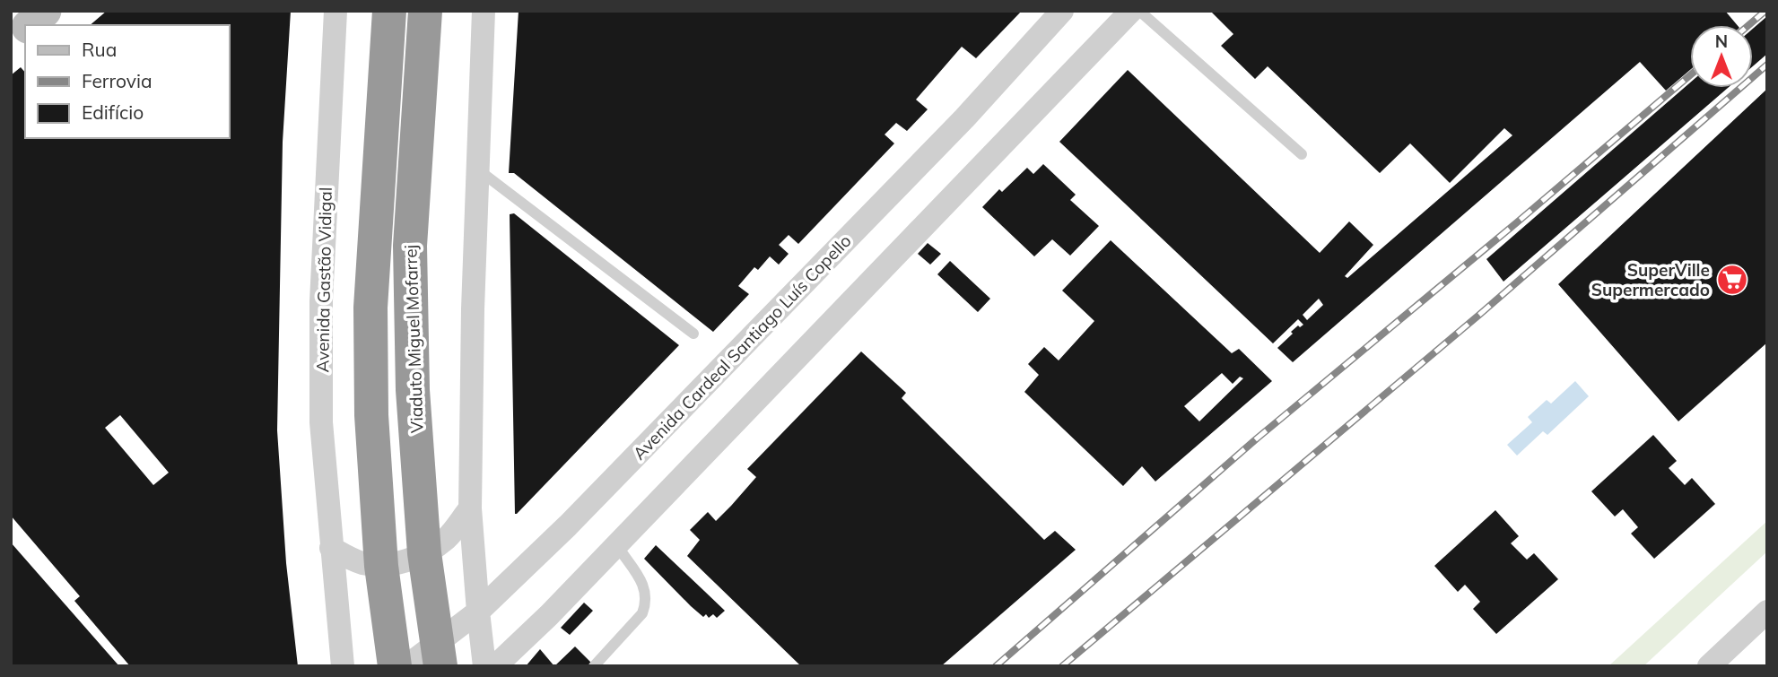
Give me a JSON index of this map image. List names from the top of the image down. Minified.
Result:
{"streets":{"highway":["Viaduto Miguel Mofarrej"],"street":["Avenida Gastão Vidigal","Avenida Cardeal Santiago Luís Copello"]},"places":{"supermarket":["SuperVille Supermercado"]},"legend":["Rua","Ferrovia","Edifício"],"north":"top"}
